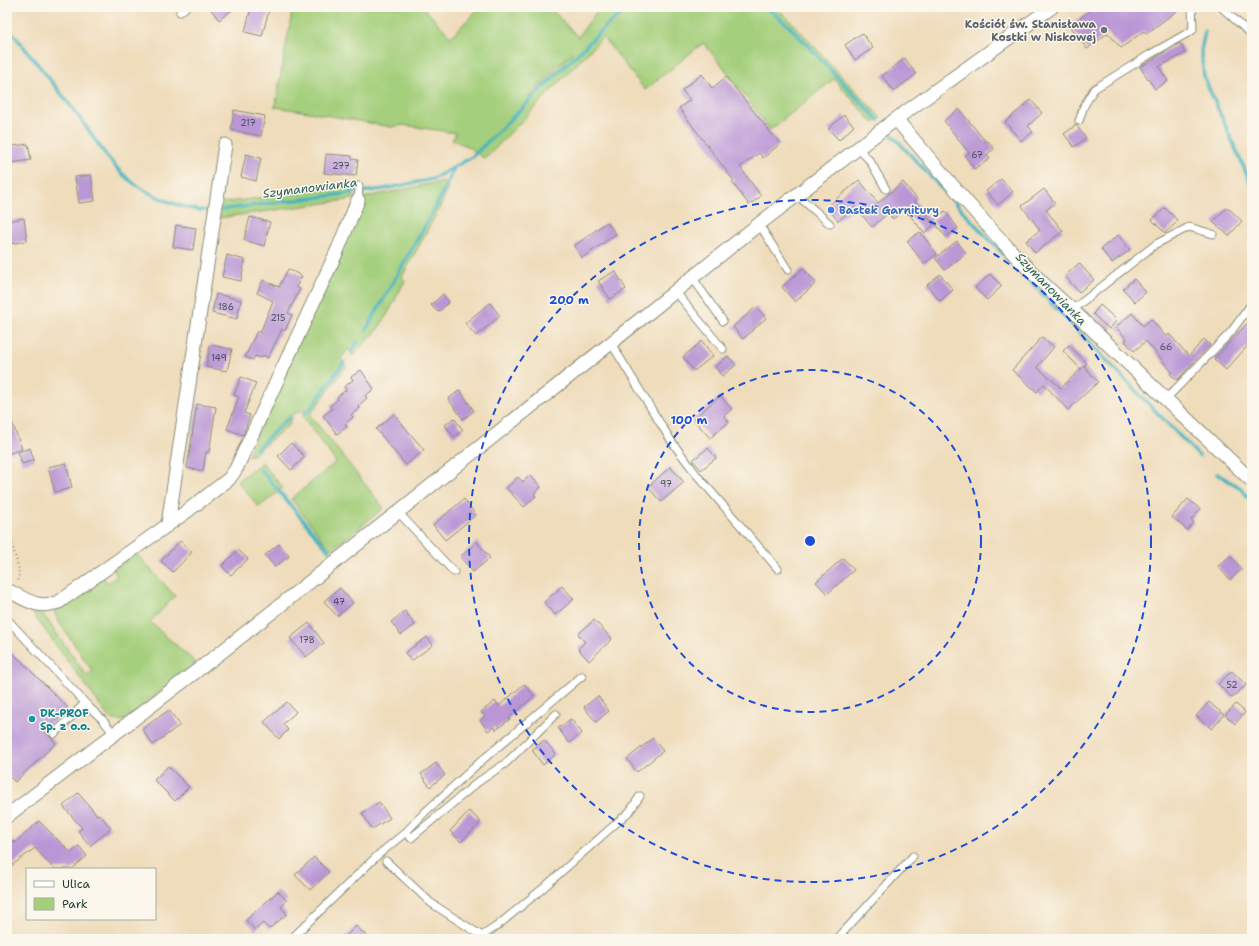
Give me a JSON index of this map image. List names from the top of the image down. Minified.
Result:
{"water":["Szymanowianka"],"places":["Kościół św. Stanisława Kostki w Niskowej","Bastek Garnitury","DK-PROF Sp. z o.o."],"house_numbers":["217","67","277","186","215","66","149","97","47","178","52"],"legend":["Ulica","Park"],"rings":["200 m","100 m"]}
